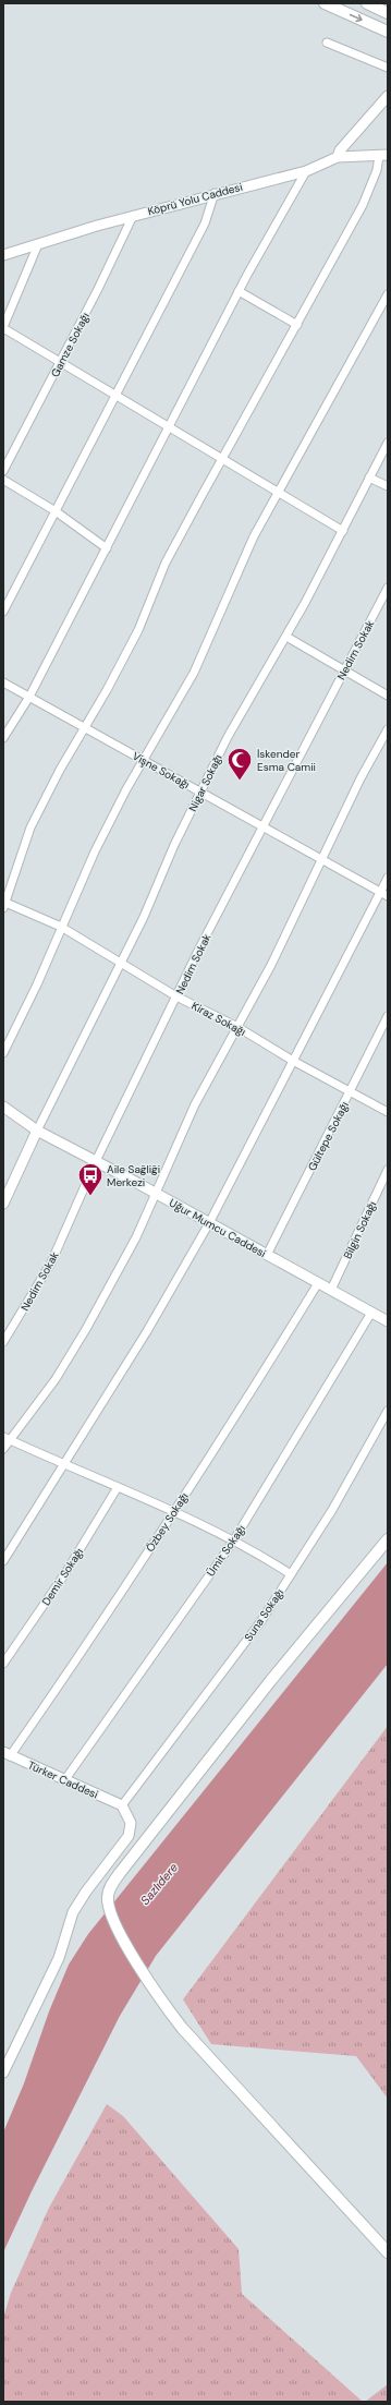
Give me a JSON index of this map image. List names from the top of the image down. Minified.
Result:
{"streets":{"street":["Köprü Yolu Caddesi","Gamze Sokağı","Nedim Sokak","Vişne Sokağı","Nigar Sokağı","Kiraz Sokağı","Gültepe Sokağı","Uğur Mumcu Caddesi","Bilgin Sokağı","Özbey Sokağı","Ümit Sokağı","Demir Sokağı","Suna Sokağı","Türker Caddesi"]},"crossings":[["Köprü Yolu Caddesi","Gamze Sokağı"],["Nedim Sokak","Vişne Sokağı"],["Nedim Sokak","Kiraz Sokağı"],["Nedim Sokak","Uğur Mumcu Caddesi"],["Vişne Sokağı","Nigar Sokağı"],["Nigar Sokağı","Kiraz Sokağı"],["Nigar Sokağı","Uğur Mumcu Caddesi"],["Kiraz Sokağı","Gültepe Sokağı"],["Gültepe Sokağı","Uğur Mumcu Caddesi"],["Uğur Mumcu Caddesi","Bilgin Sokağı"],["Uğur Mumcu Caddesi","Özbey Sokağı"],["Uğur Mumcu Caddesi","Ümit Sokağı"],["Özbey Sokağı","Türker Caddesi"],["Ümit Sokağı","Türker Caddesi"],["Suna Sokağı","Türker Caddesi"]],"water":["Sazlıdere"],"places":{"mosque":["İskender Esma Camii"],"bus stop":["Aile Sağliği Merkezi"]}}
